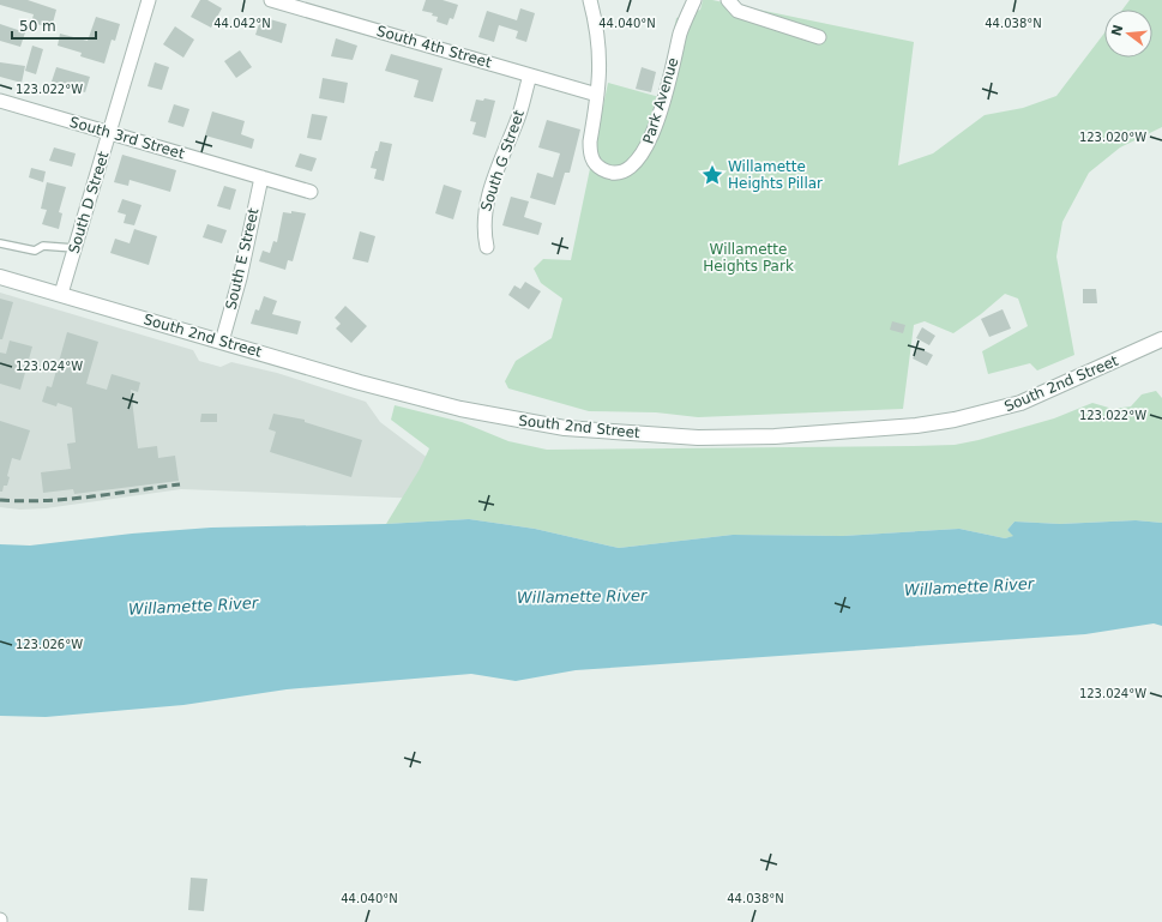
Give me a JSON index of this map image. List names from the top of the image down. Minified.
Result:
{"streets":{"street":["South 4th Street","Park Avenue","South 3rd Street","South G Street","South D Street","South E Street","South 2nd Street"]},"crossings":[["South 4th Street","Park Avenue"],["South 4th Street","South G Street"],["South 3rd Street","South D Street"],["South 3rd Street","South E Street"],["South D Street","South 2nd Street"],["South E Street","South 2nd Street"]],"water":["Willamette River"],"parks":["Willamette Heights Park"],"places":{"place":["Willamette Heights Pillar"]},"scale_bar":"50 m","north":"left","coordinates":["44.042°N","44.040°N","44.038°N","123.022°W","123.020°W","123.024°W","123.026°W"]}
